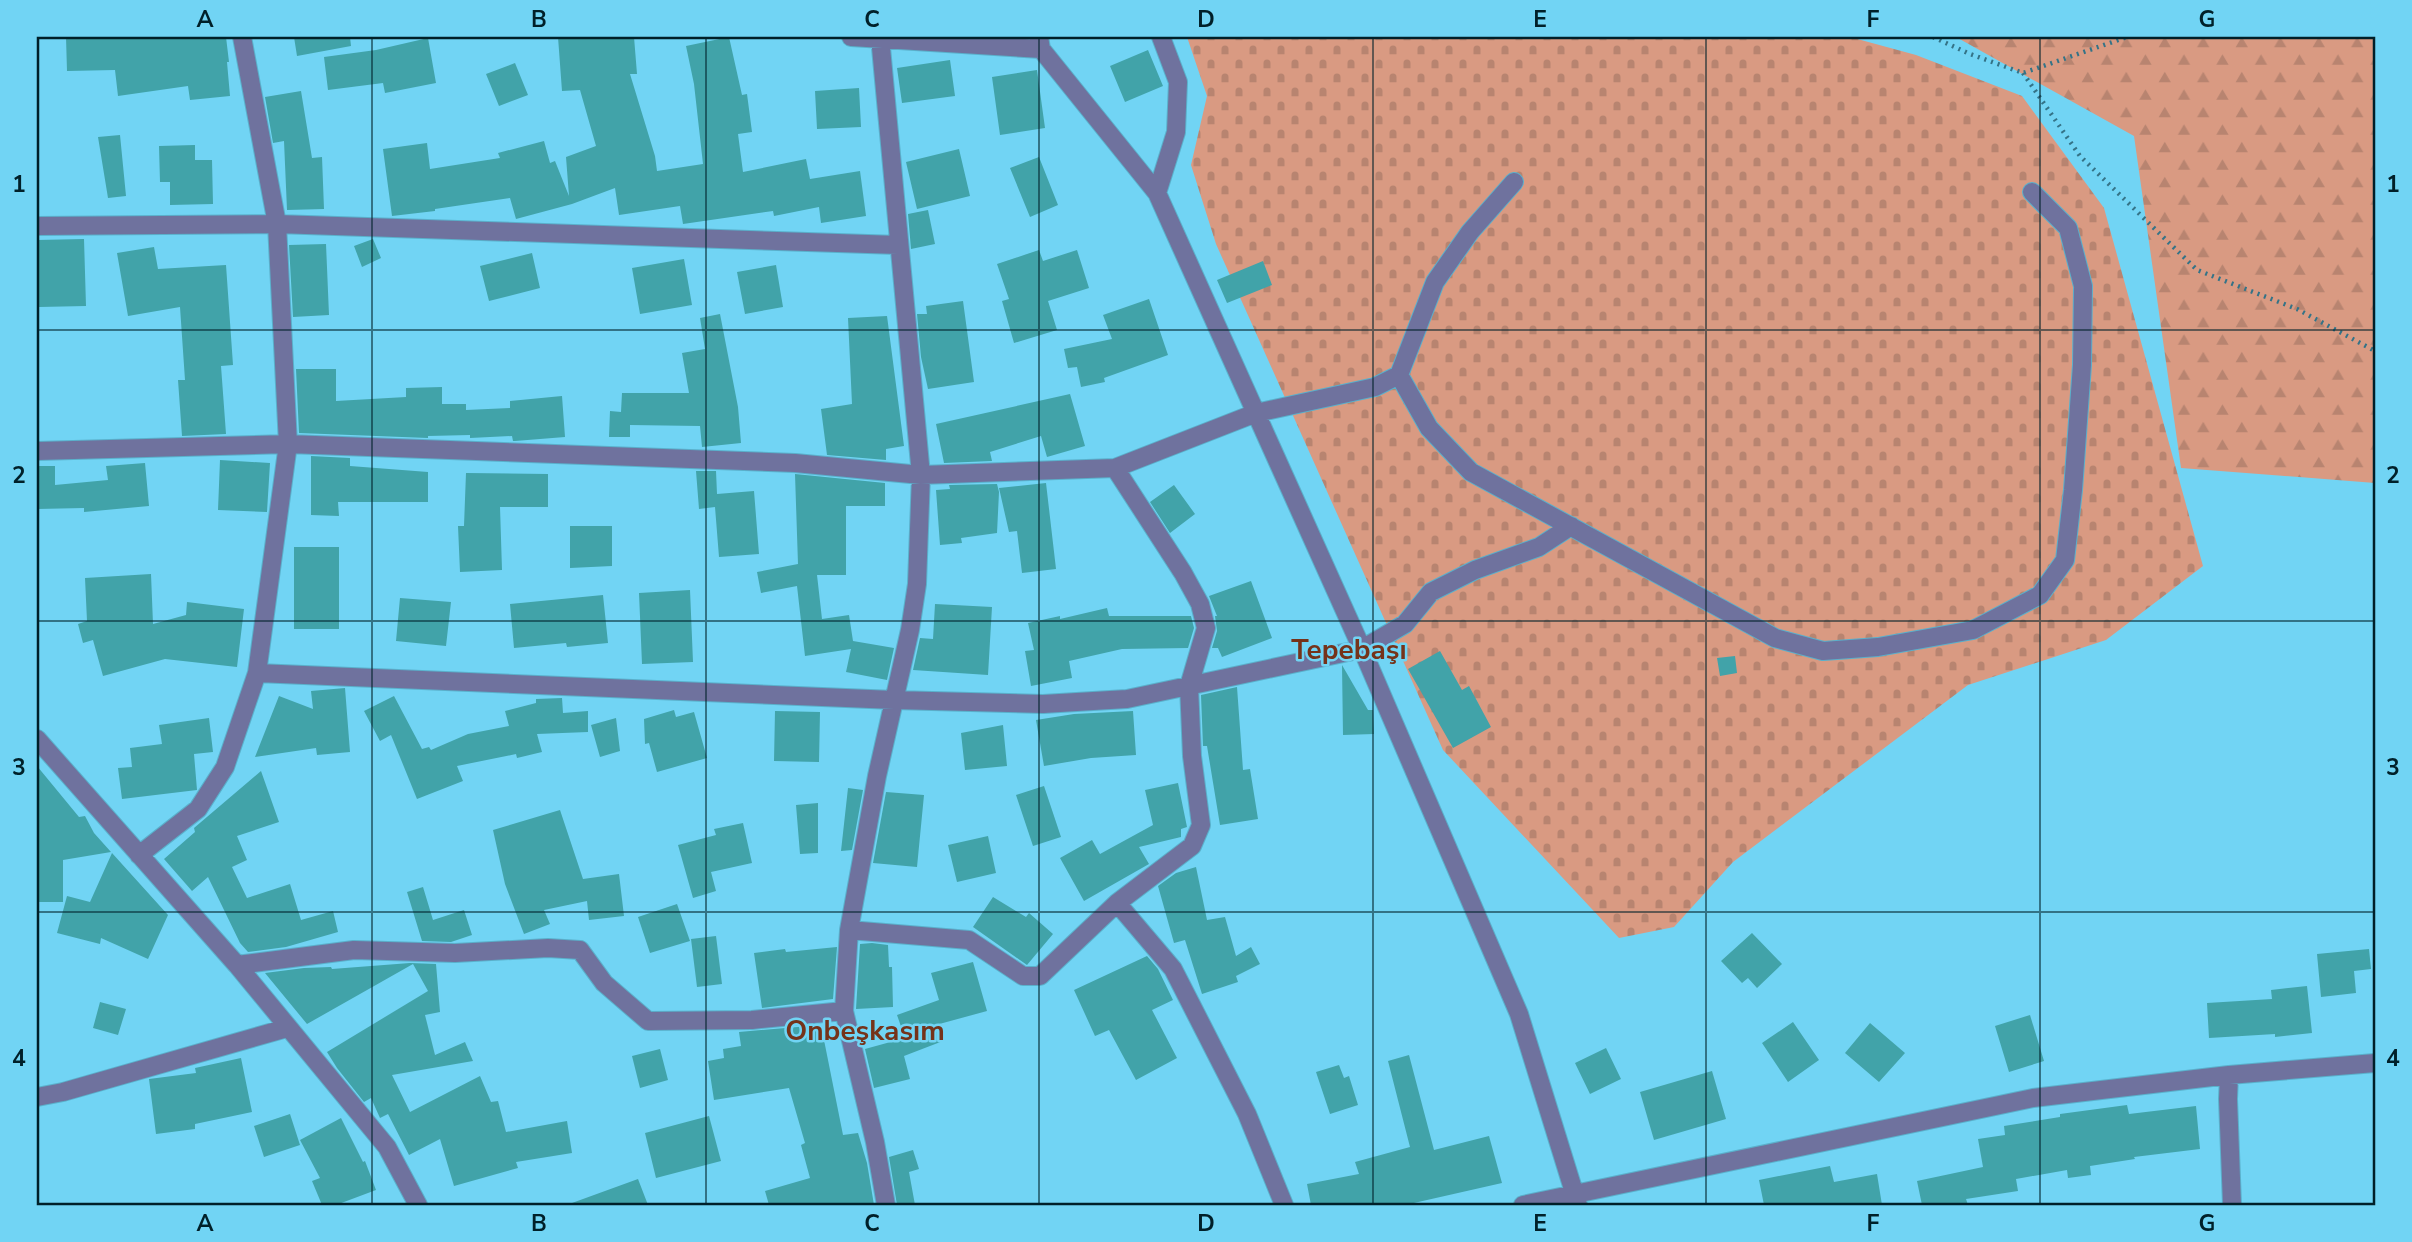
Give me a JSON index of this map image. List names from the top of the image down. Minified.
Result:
{"districts":["Tepebaşı","Onbeşkasım"],"grid":{"columns":["A","B","C","D","E","F","G"],"rows":["1","2","3","4"]}}
